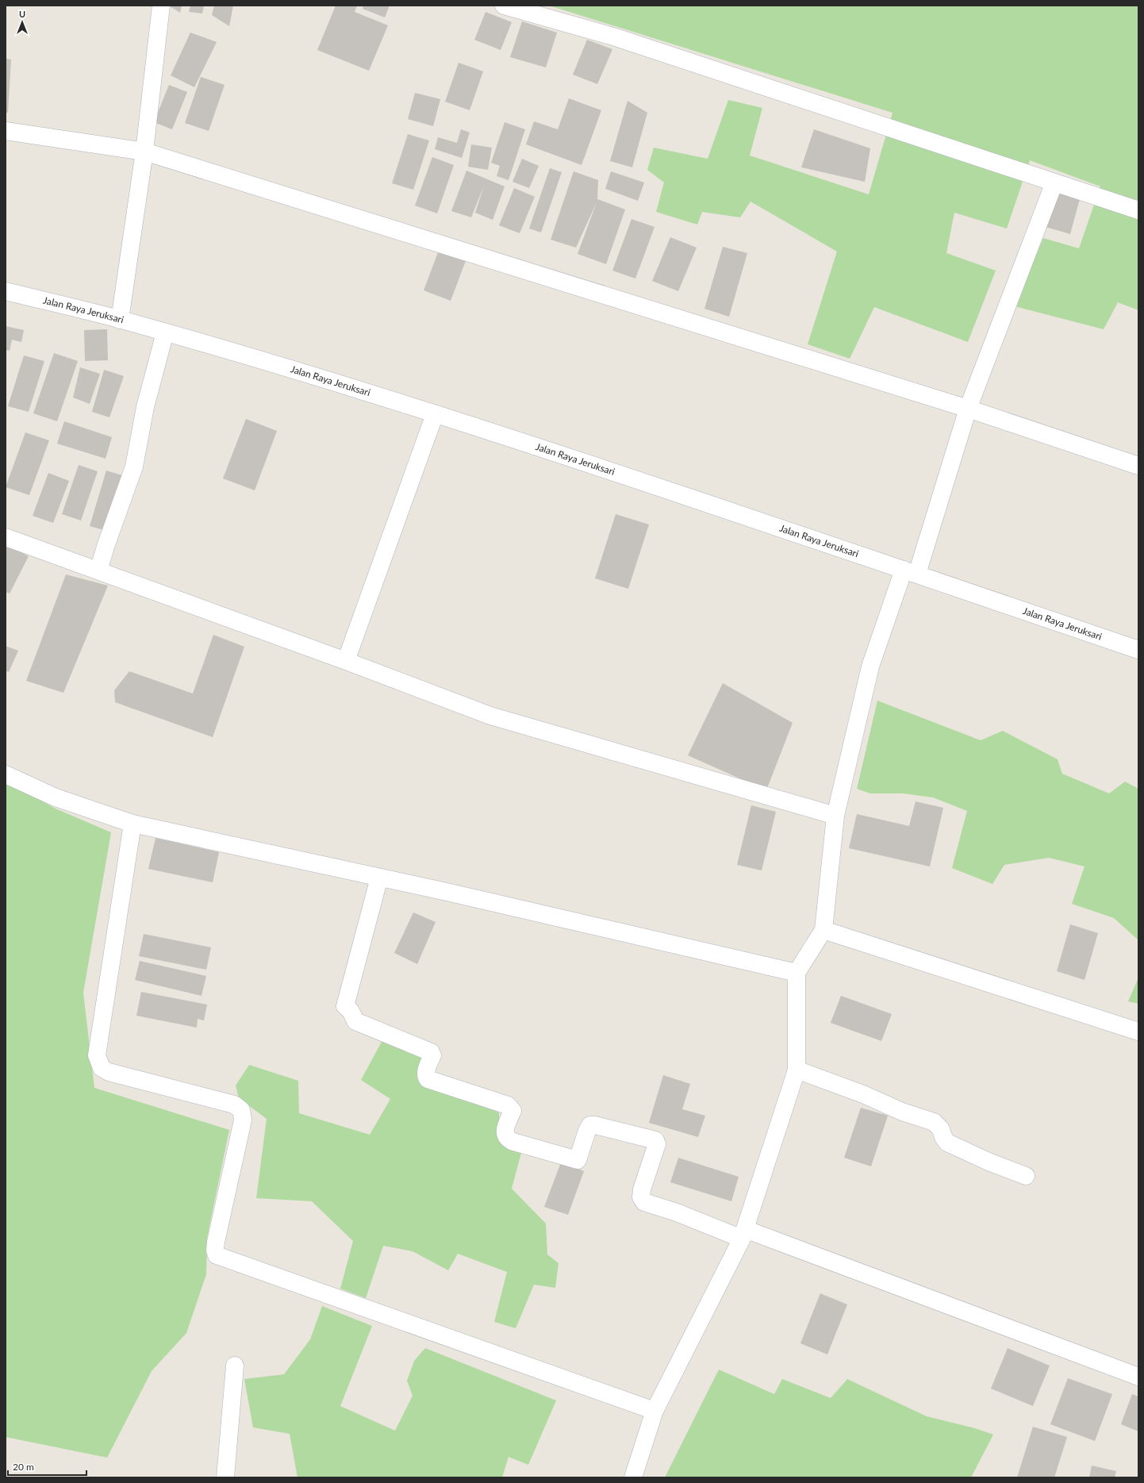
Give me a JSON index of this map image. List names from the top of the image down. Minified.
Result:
{"streets":{"street":["Jalan Raya Jeruksari"]},"scale_bar":"20 m","north":"top"}
